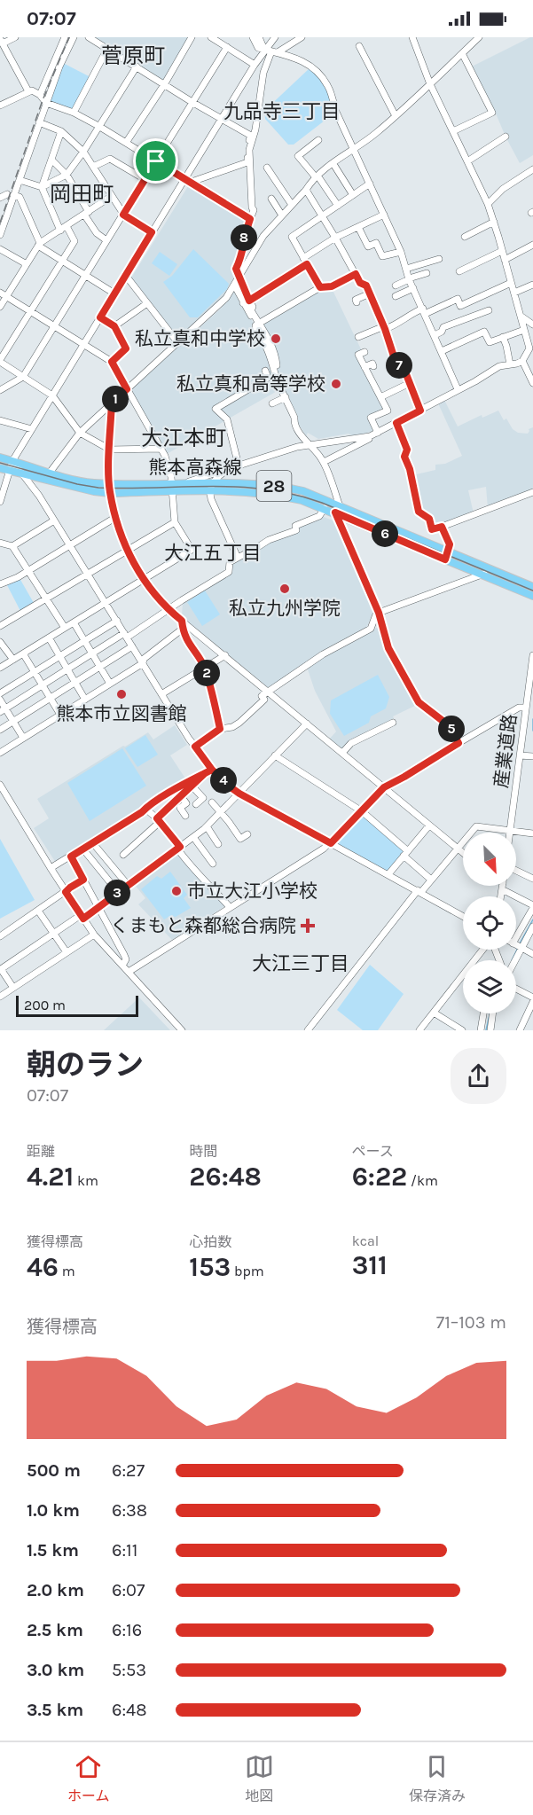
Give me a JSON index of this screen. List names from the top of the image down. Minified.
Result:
{"streets":{"main road":["熊本高森線","28"],"street":["産業道路"]},"districts":["菅原町","九品寺三丁目","岡田町","大江本町","大江五丁目","大江三丁目"],"places":{"other":["私立真和中学校","私立真和高等学校","私立九州学院","熊本市立図書館","市立大江小学校"],"health":["くまもと森都総合病院"]},"scale_bar":"200 m","north":"bottom right","page":{"status":"07:07","pins":["8","7","1","6","2","5","4","3"],"scale":"200 m","heading":["朝のラン","07:07"],"stats":[["距離","4.21 km"],["時間","26:48"],["ペース","6:22 /km"],["獲得標高","46 m"],["心拍数","153 bpm"],["kcal","311"]],"chart":["獲得標高","71–103 m"],"list":[{"name":"500 m","note":"6:27"},{"name":"1.0 km","note":"6:38"},{"name":"1.5 km","note":"6:11"},{"name":"2.0 km","note":"6:07"},{"name":"2.5 km","note":"6:16"},{"name":"3.0 km","note":"5:53"},{"name":"3.5 km","note":"6:48"}],"tabs":["ホーム","地図","保存済み"]}}
